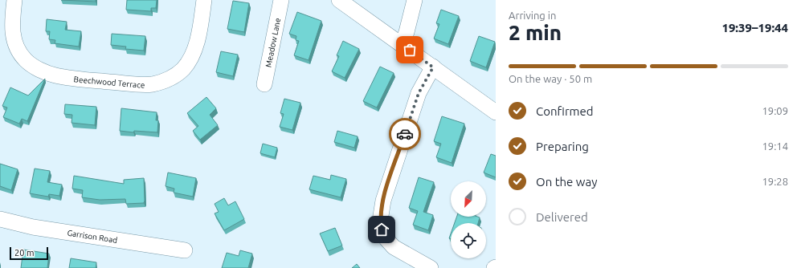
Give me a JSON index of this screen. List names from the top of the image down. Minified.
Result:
{"streets":{"street":["Meadow Lane","Beechwood Terrace","Garrison Road"]},"scale_bar":"20 m","north":"bottom left","page":{"heading":["2 min","Arriving in","19:39–19:44"],"bar":"On the way · 50 m","list":[["Confirmed","19:09"],["Preparing","19:14"],["On the way","19:28"],"Delivered"],"scale":"20 m"}}
